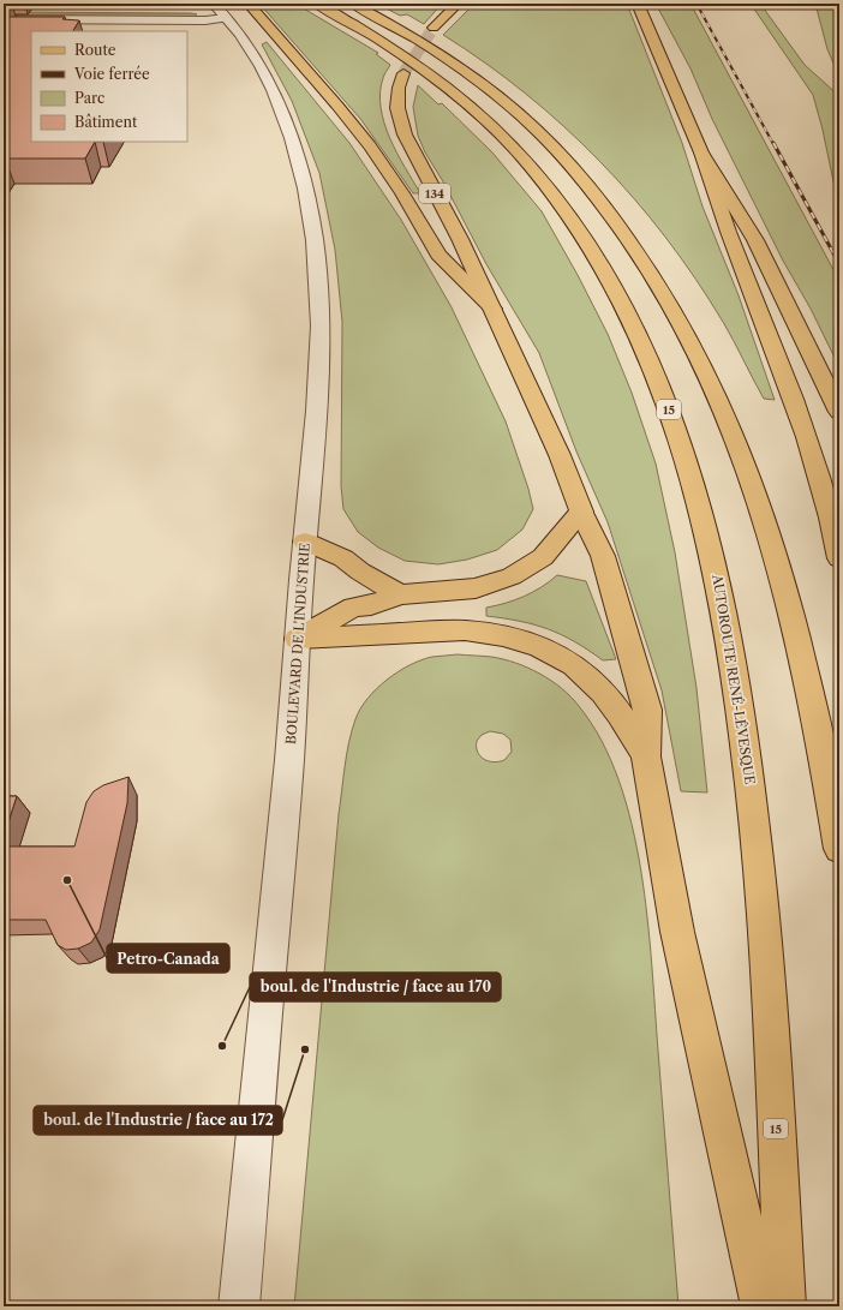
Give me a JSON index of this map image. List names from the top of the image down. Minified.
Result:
{"streets":{"main road":["134","15","AUTOROUTE RENÉ-LÉVESQUE"],"street":["BOULEVARD DE L'INDUSTRIE"]},"places":["Petro-Canada","boul. de l'Industrie / face au 170","boul. de l'Industrie / face au 172"],"legend":["Route","Voie ferrée","Parc","Bâtiment"]}
